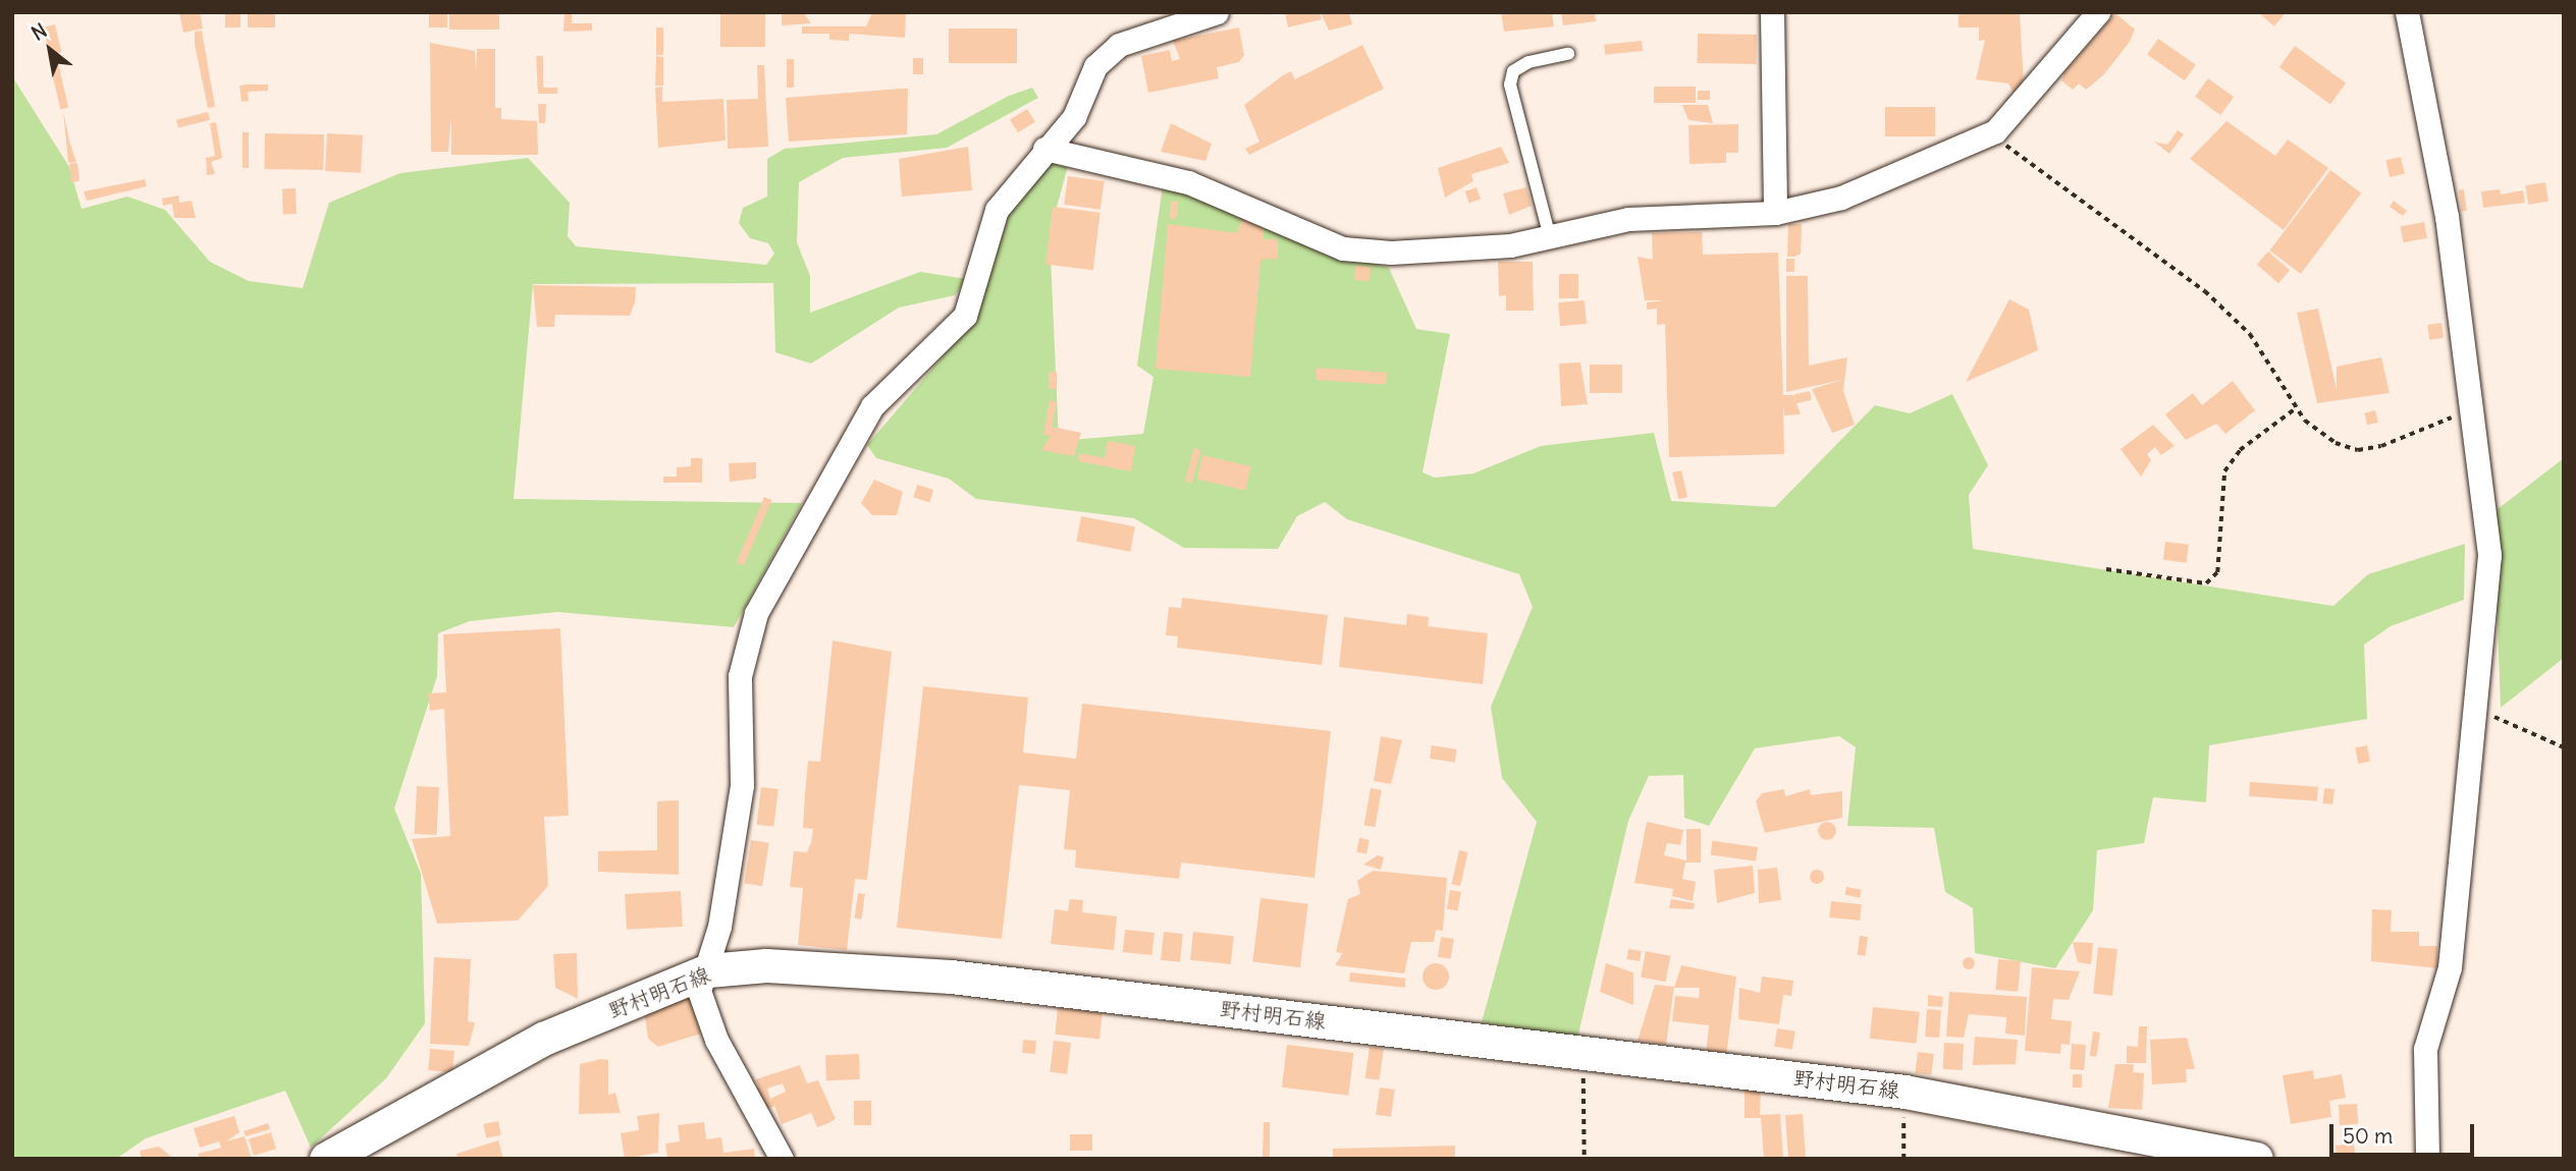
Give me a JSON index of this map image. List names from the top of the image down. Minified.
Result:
{"streets":{"main road":["野村明石線"]},"scale_bar":"50 m","north":"top left"}
